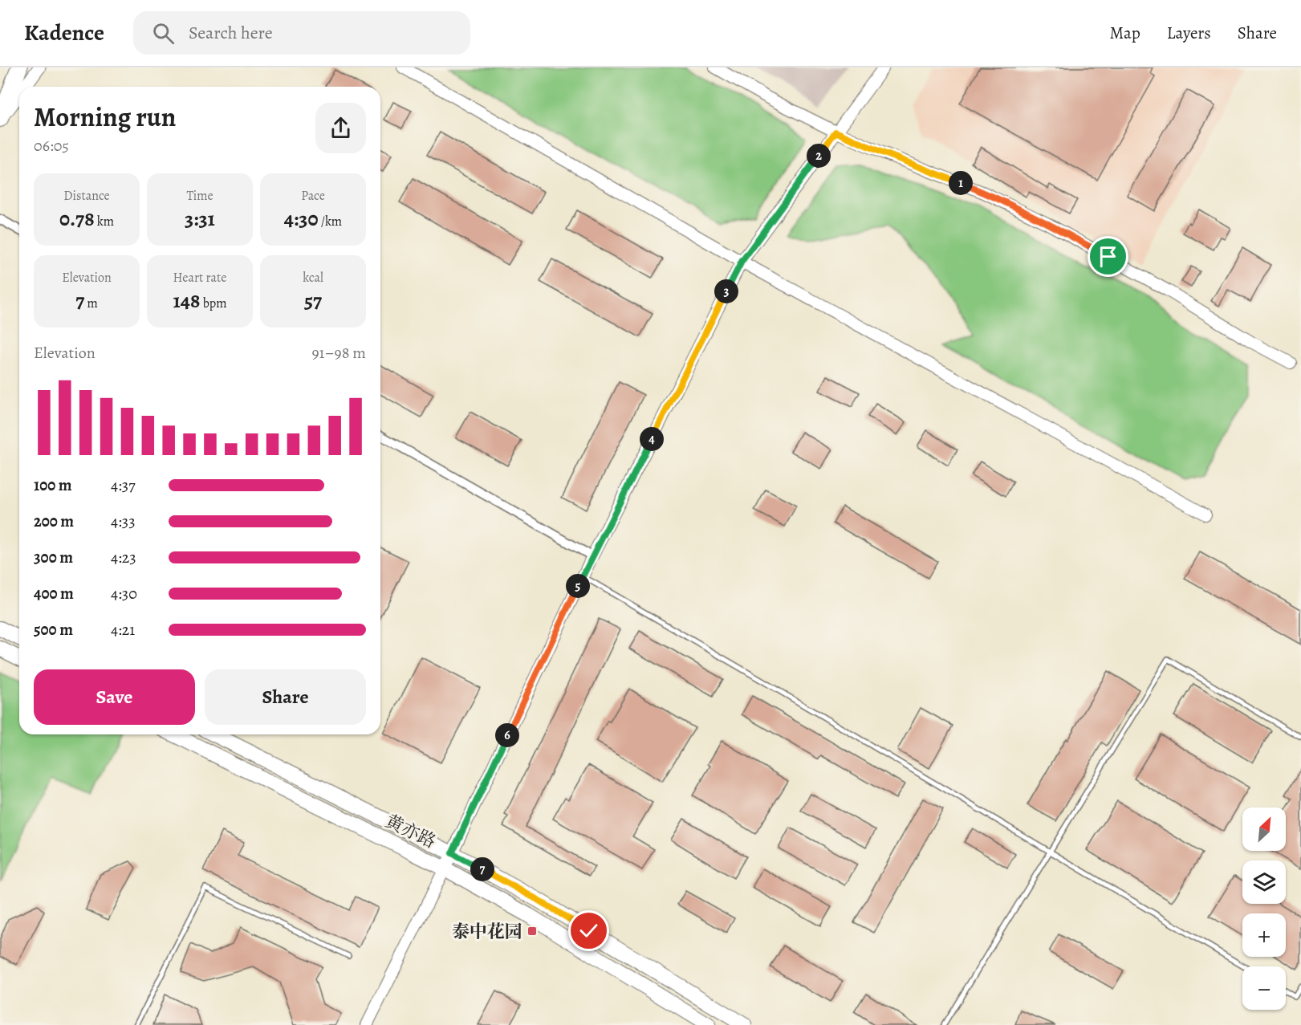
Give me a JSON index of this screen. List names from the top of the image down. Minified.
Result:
{"streets":{"main road":["黄亦路"]},"places":{"transit":["泰中花园"]},"north":"top right","page":{"header":"Kadence","search":"Search here","nav":["Map","Layers","Share"],"heading":["Morning run","06:05"],"pins":["2","1","3","4","5","6","7"],"stats":[["Distance","0.78 km"],["Time","3:31"],["Pace","4:30 /km"],["Elevation","7 m"],["Heart rate","148 bpm"],["kcal","57"]],"chart":["Elevation","91–98 m"],"list":[{"name":"100 m","note":"4:37"},{"name":"200 m","note":"4:33"},{"name":"300 m","note":"4:23"},{"name":"400 m","note":"4:30"},{"name":"500 m","note":"4:21"}],"buttons":["Save","Share"],"map_buttons":["+","−"]}}
